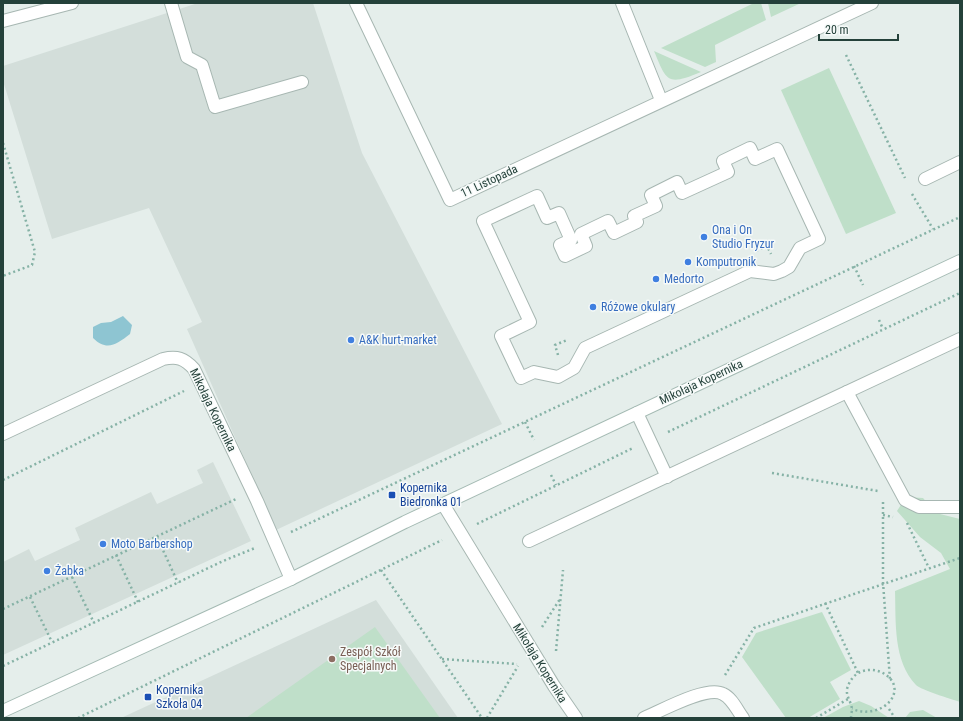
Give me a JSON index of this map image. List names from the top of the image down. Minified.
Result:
{"streets":{"street":["11 Listopada","Mikołaja Kopernika"]},"places":{"other":["Ona i On Studio Fryzur","Komputronik","Medorto","Różowe okulary","A&K hurt-market","Moto Barbershop","Żabka","Zespół Szkół Specjalnych"],"transit":["Kopernika Biedronka 01","Kopernika Szkoła 04"]},"scale_bar":"20 m"}
